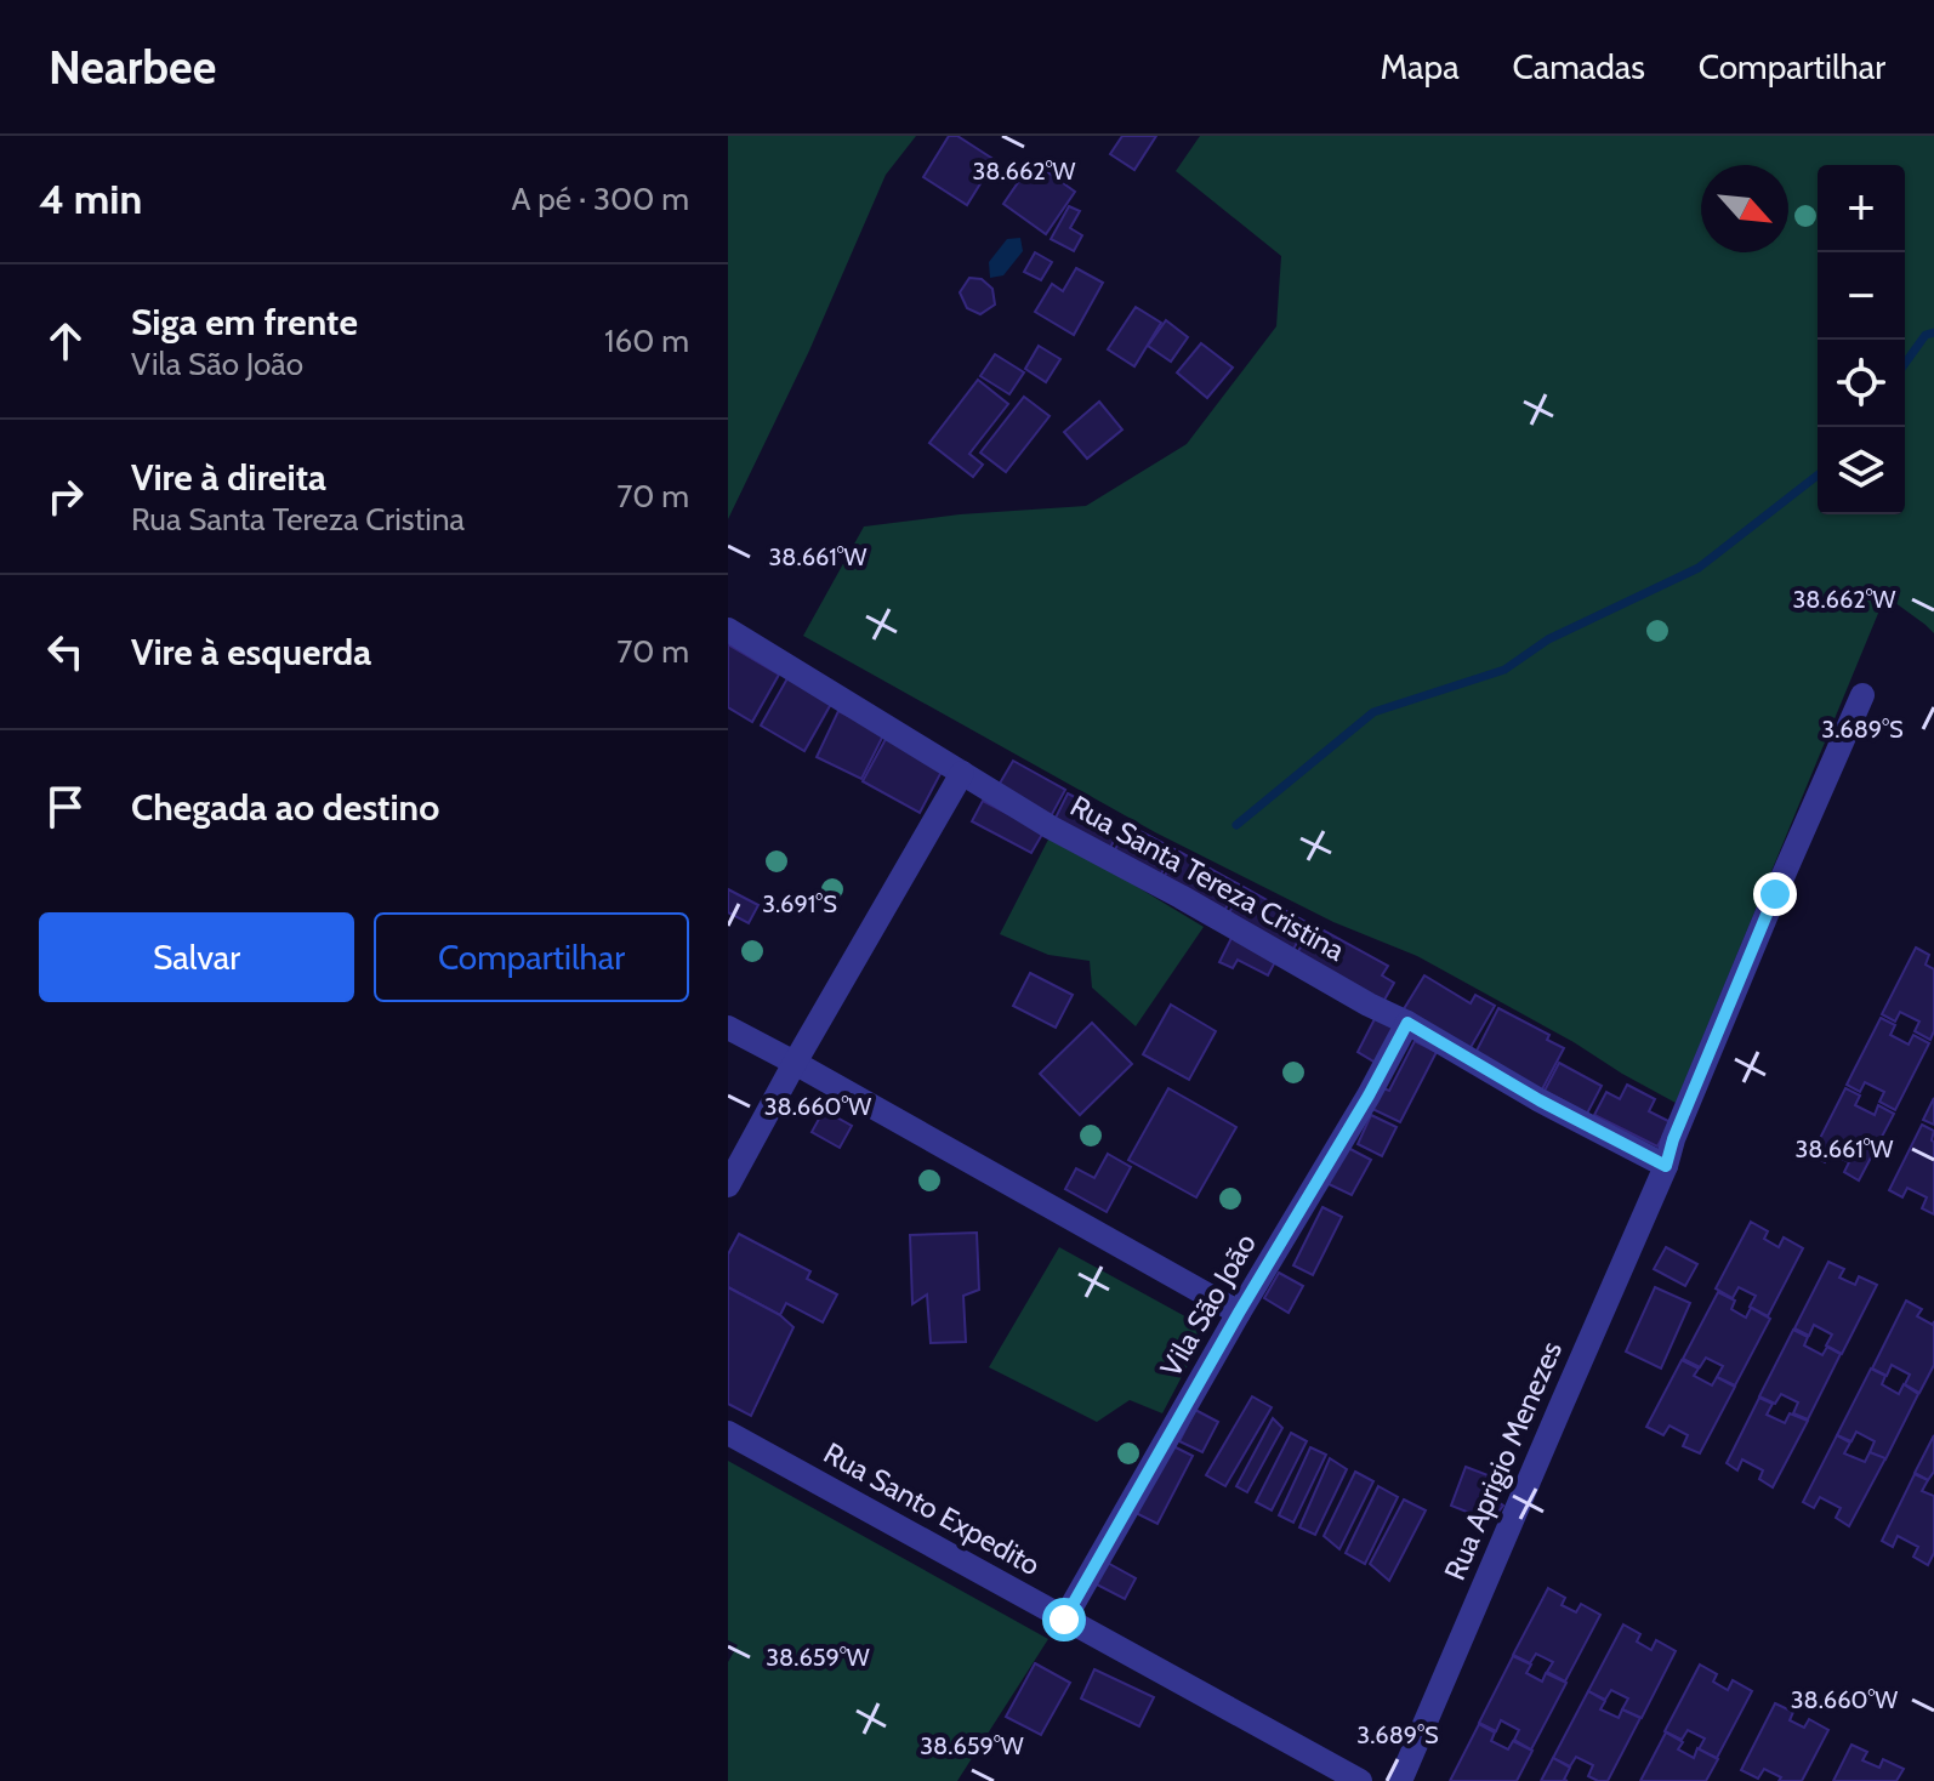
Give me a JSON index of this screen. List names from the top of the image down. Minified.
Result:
{"streets":{"street":["Rua Santa Tereza Cristina","Vila São João","Rua Aprigio Menezes","Rua Santo Expedito"]},"crossings":[["Rua Santa Tereza Cristina","Vila São João"],["Rua Santa Tereza Cristina","Rua Aprigio Menezes"],["Vila São João","Rua Santo Expedito"]],"north":"bottom right","page":{"header":"Nearbee","nav":["Mapa","Camadas","Compartilhar"],"heading":["4 min","A pé · 300 m"],"map_buttons":["+","−"],"list":[["Siga em frente","Vila São João","160 m"],["Vire à direita","Rua Santa Tereza Cristina","70 m"],["Vire à esquerda","70 m"],"Chegada ao destino"],"buttons":["Salvar","Compartilhar"]},"coordinates":["38.662°W","38.661°W","3.689°S","3.691°S","38.660°W","38.659°W"]}
